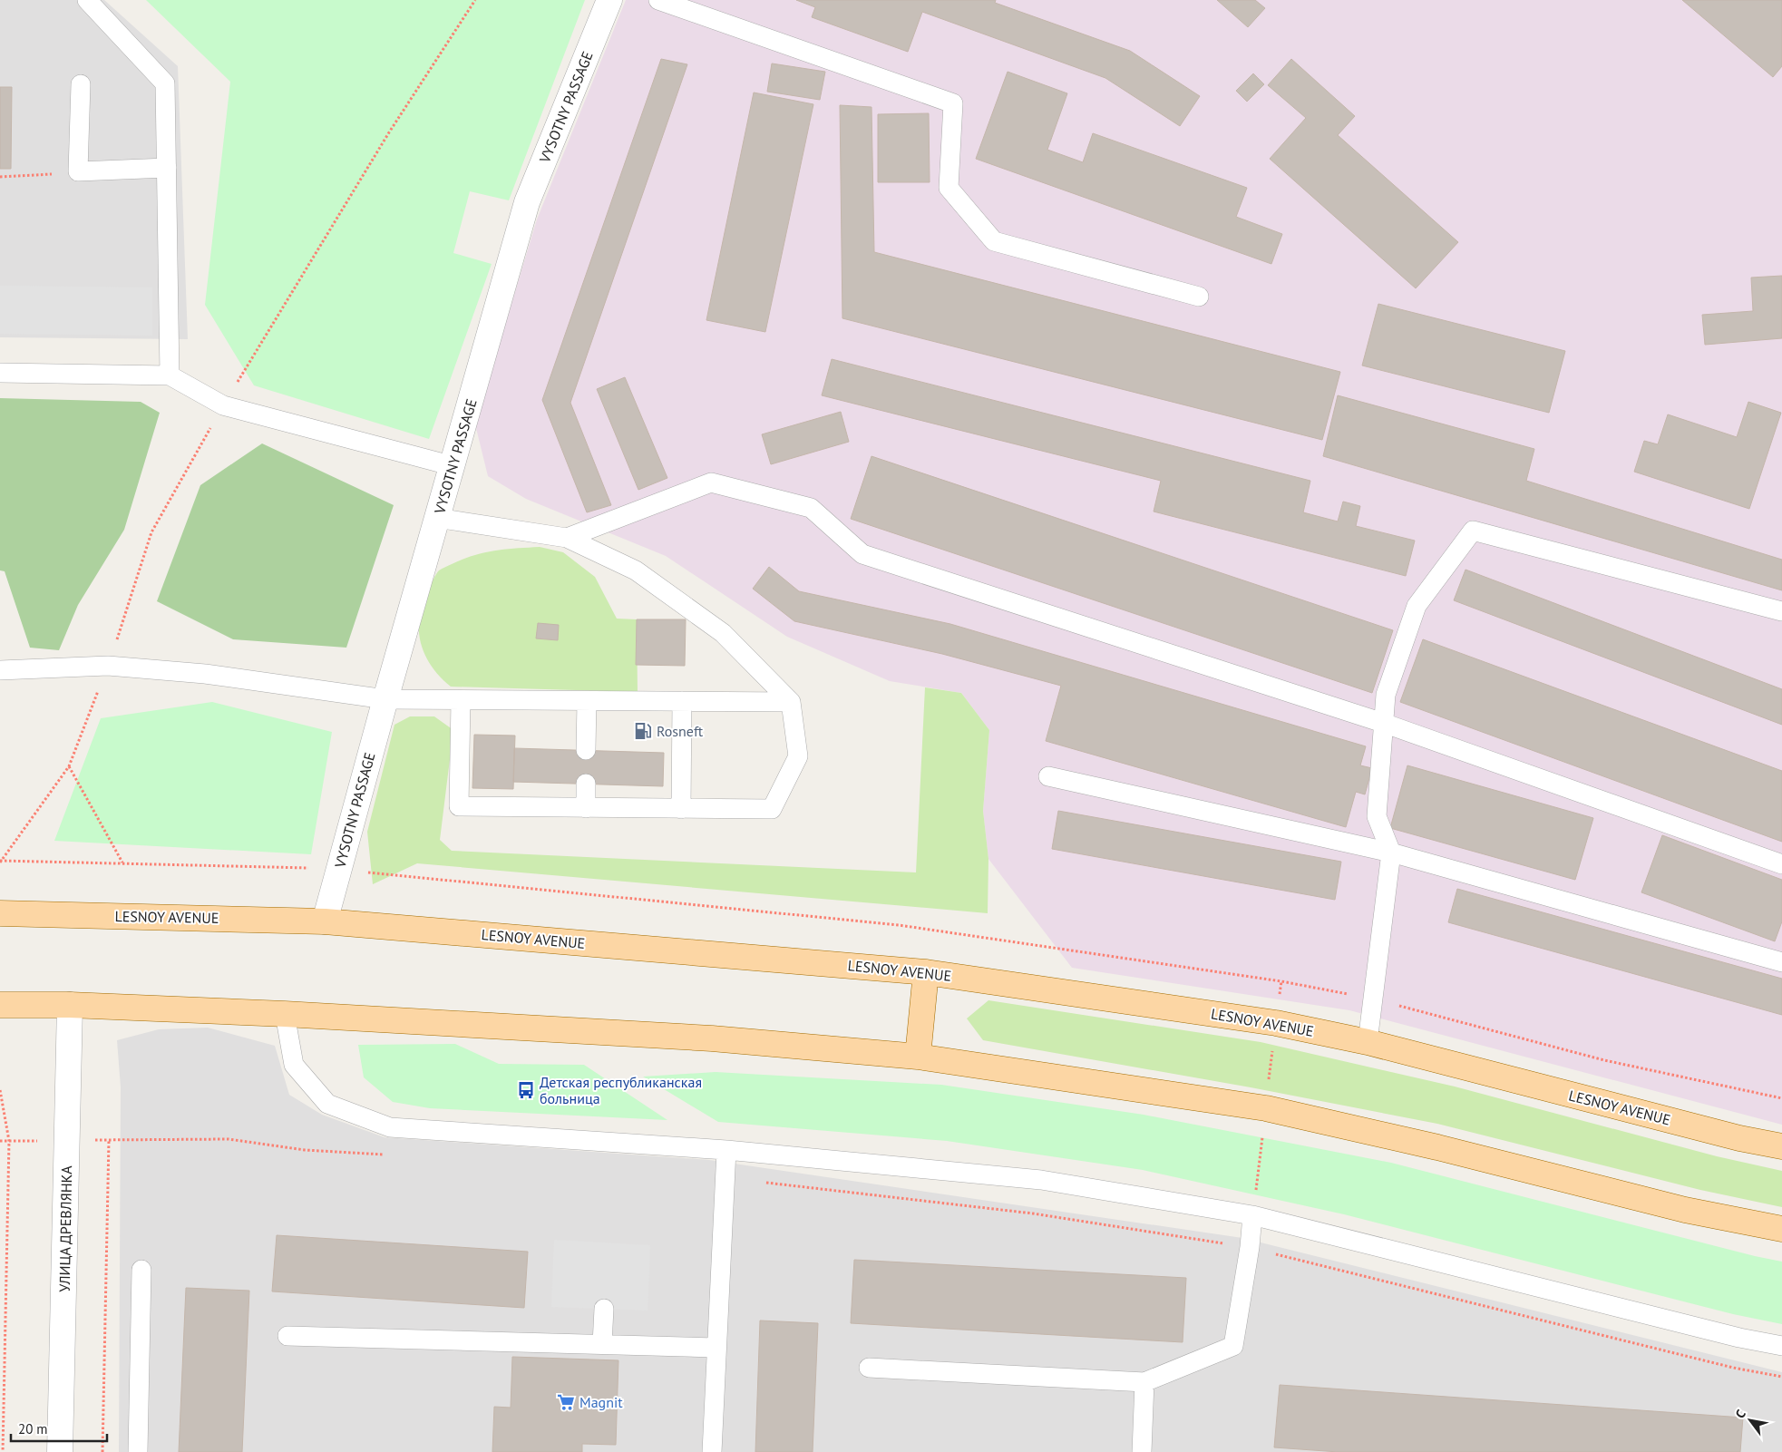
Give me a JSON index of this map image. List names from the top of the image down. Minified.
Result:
{"streets":{"main road":["LESNOY AVENUE"],"street":["VYSOTNY PASSAGE","УЛИЦА ДРЕВЛЯНКА"]},"crossings":[["VYSOTNY PASSAGE","LESNOY AVENUE"]],"places":{"fuel station":["Rosneft"],"bus stop":["Детская республиканская больница"],"supermarket":["Magnit"]},"scale_bar":"20 m","north":"top left"}
